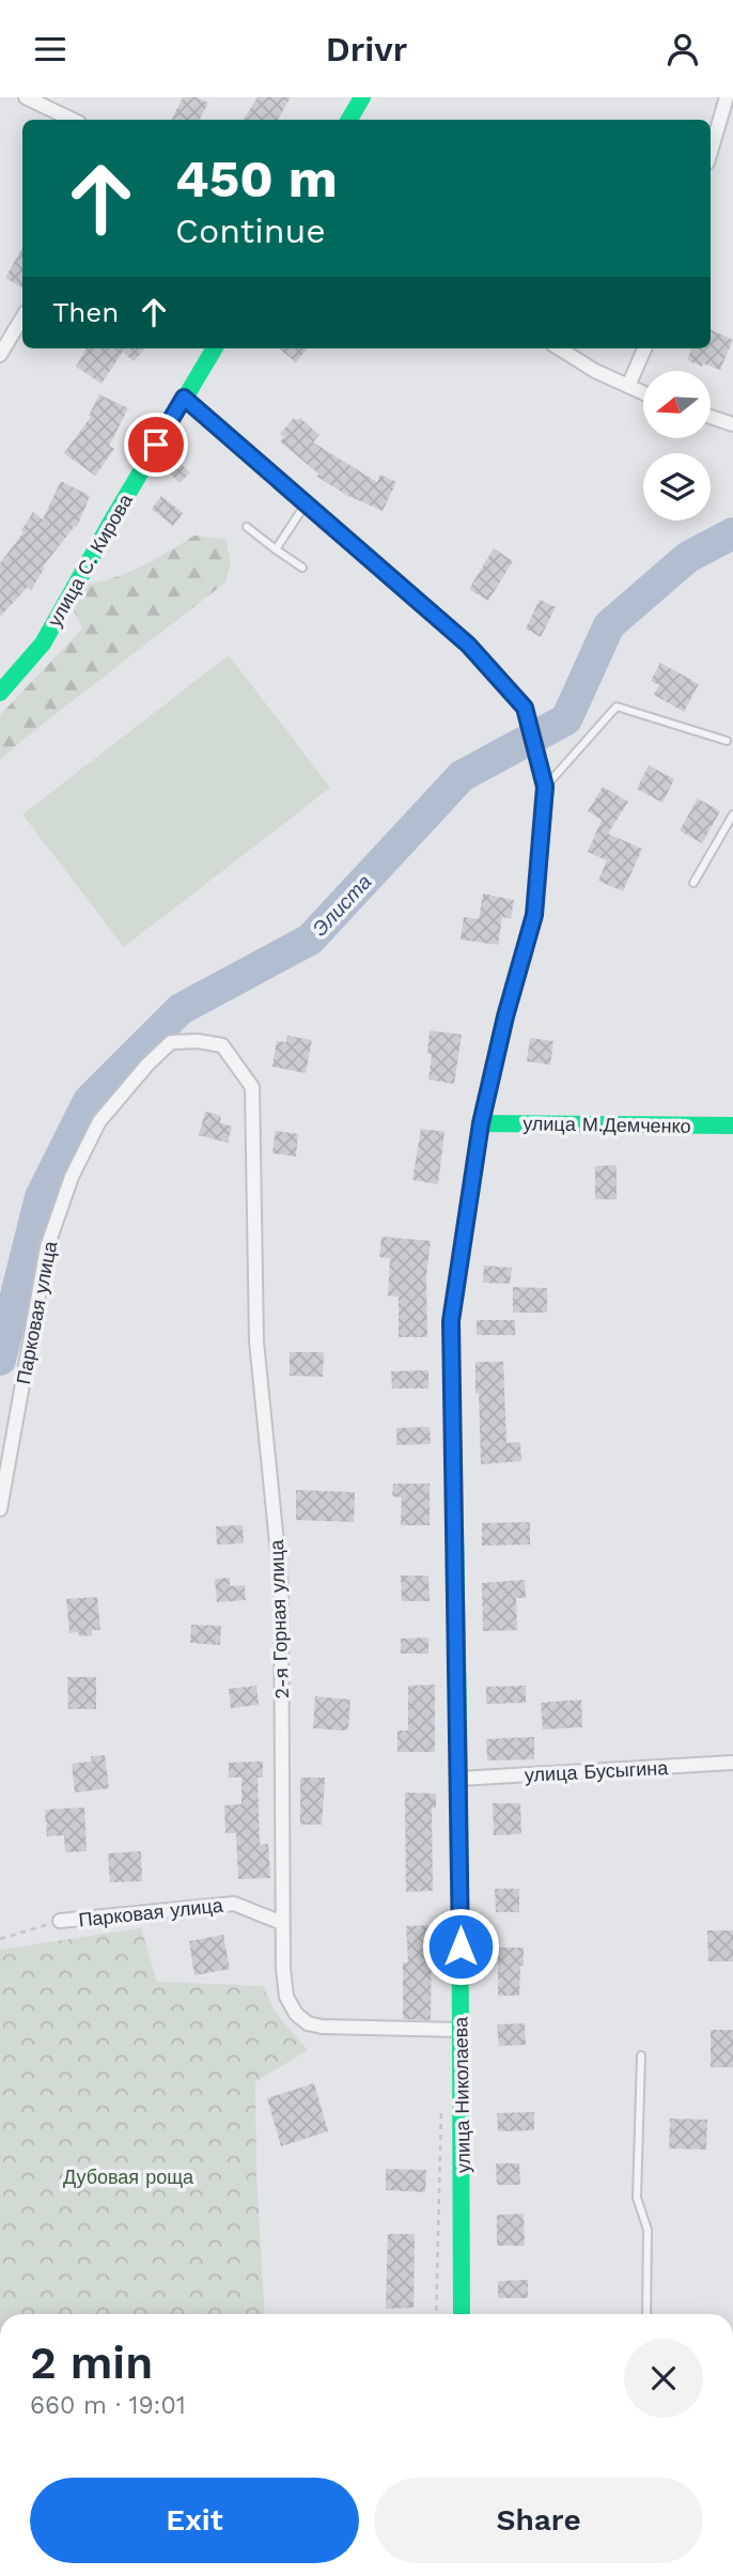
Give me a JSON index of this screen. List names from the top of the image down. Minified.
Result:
{"streets":{"street":["улица С. Кирова","улица М.Демченко","Парковая улица","2-я Горная улица","улица Бусыгина","улица Николаева"]},"crossings":[["улица М.Демченко","улица Николаева"],["Парковая улица","2-я Горная улица"],["2-я Горная улица","улица Николаева"],["улица Бусыгина","улица Николаева"]],"water":["Элиста"],"parks":["Дубовая роща"],"north":"left","page":{"header":"Drivr","turn":["450 m","Continue"],"then":"Then","heading":["2 min","660 m · 19:01"],"buttons":["Exit","Share"]}}
